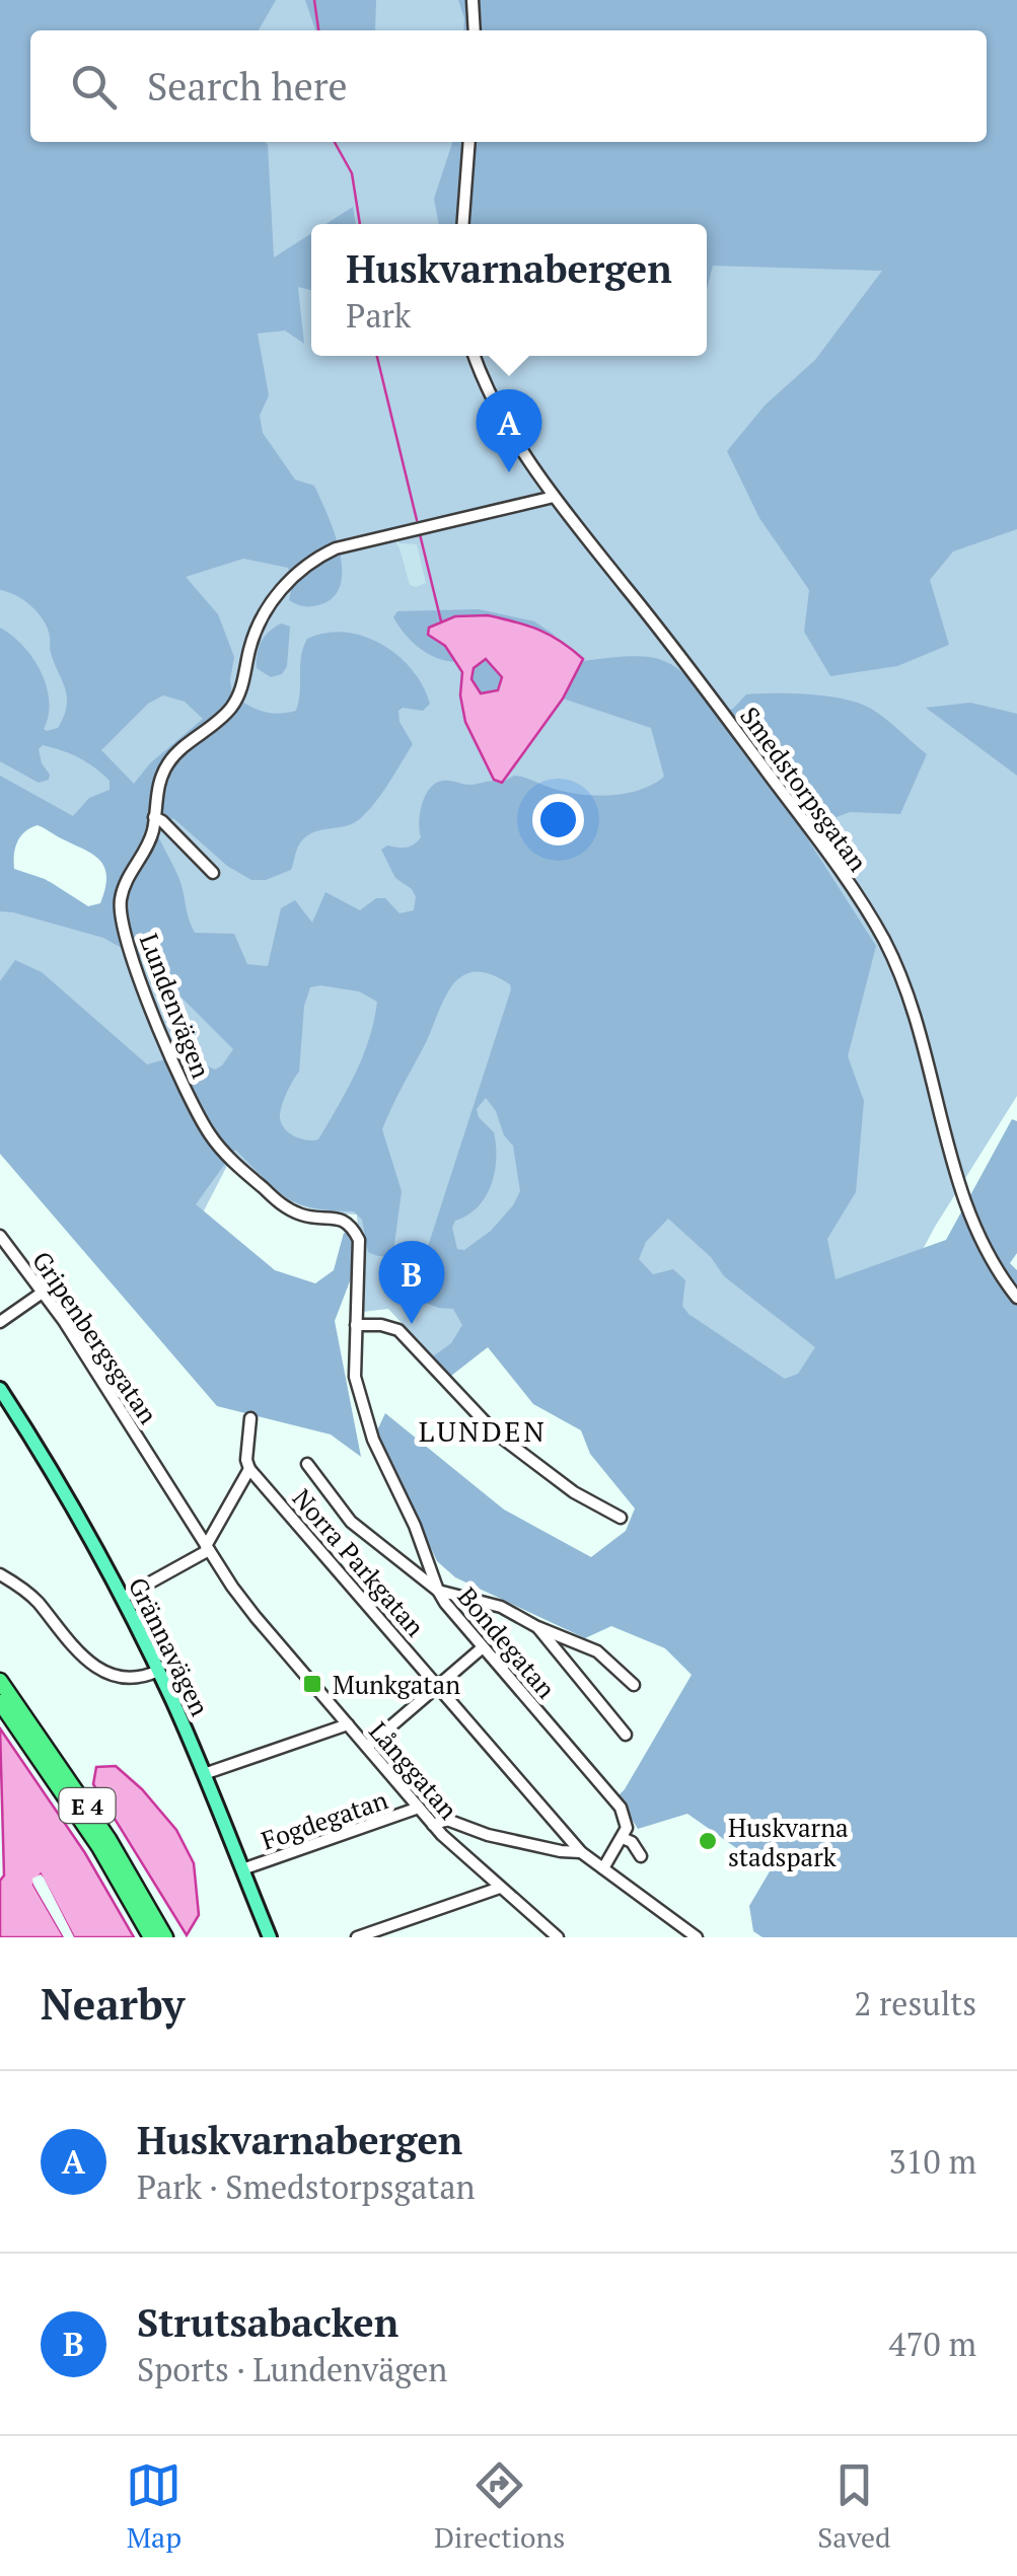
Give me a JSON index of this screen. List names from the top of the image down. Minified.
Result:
{"streets":{"highway":["E 4"],"main road":["Grännavägen"],"street":["Smedstorpsgatan","Lundenvägen","Gripenbergsgatan","Norra Parkgatan","Bondegatan","Långgatan","Fogdegatan"]},"crossings":[["Smedstorpsgatan","Lundenvägen"],["Lundenvägen","Bondegatan"],["Gripenbergsgatan","Långgatan"],["Grännavägen","Fogdegatan"],["Långgatan","Fogdegatan"]],"districts":["LUNDEN"],"places":{"transit":["Munkgatan"],"other":["Huskvarna stadspark"]},"page":{"search":"Search here","popup":["Huskvarnabergen","Park"],"pins":["A","B"],"heading":["Nearby","2 results"],"list":[{"mark":"A","name":"Huskvarnabergen","note":"Park · Smedstorpsgatan","value":"310 m"},{"mark":"B","name":"Strutsabacken","note":"Sports · Lundenvägen","value":"470 m"}],"nav":["Map","Directions","Saved"]}}
